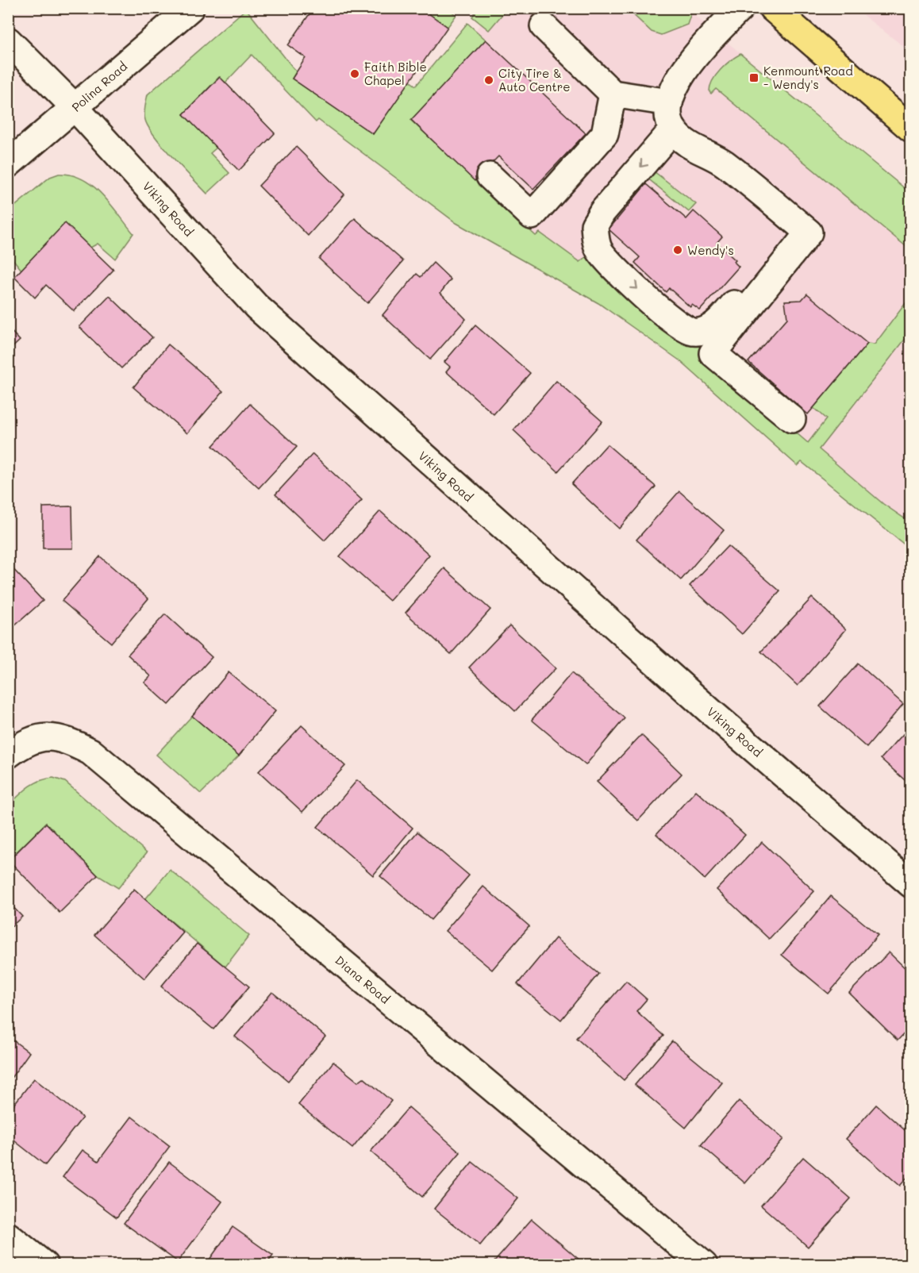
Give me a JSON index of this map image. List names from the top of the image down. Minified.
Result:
{"streets":{"street":["Polina Road","Viking Road","Diana Road"]},"crossings":[["Polina Road","Viking Road"]],"places":{"other":["Faith Bible Chapel","City Tire & Auto Centre","Wendy's"],"transit":["Kenmount Road - Wendy's"]}}
